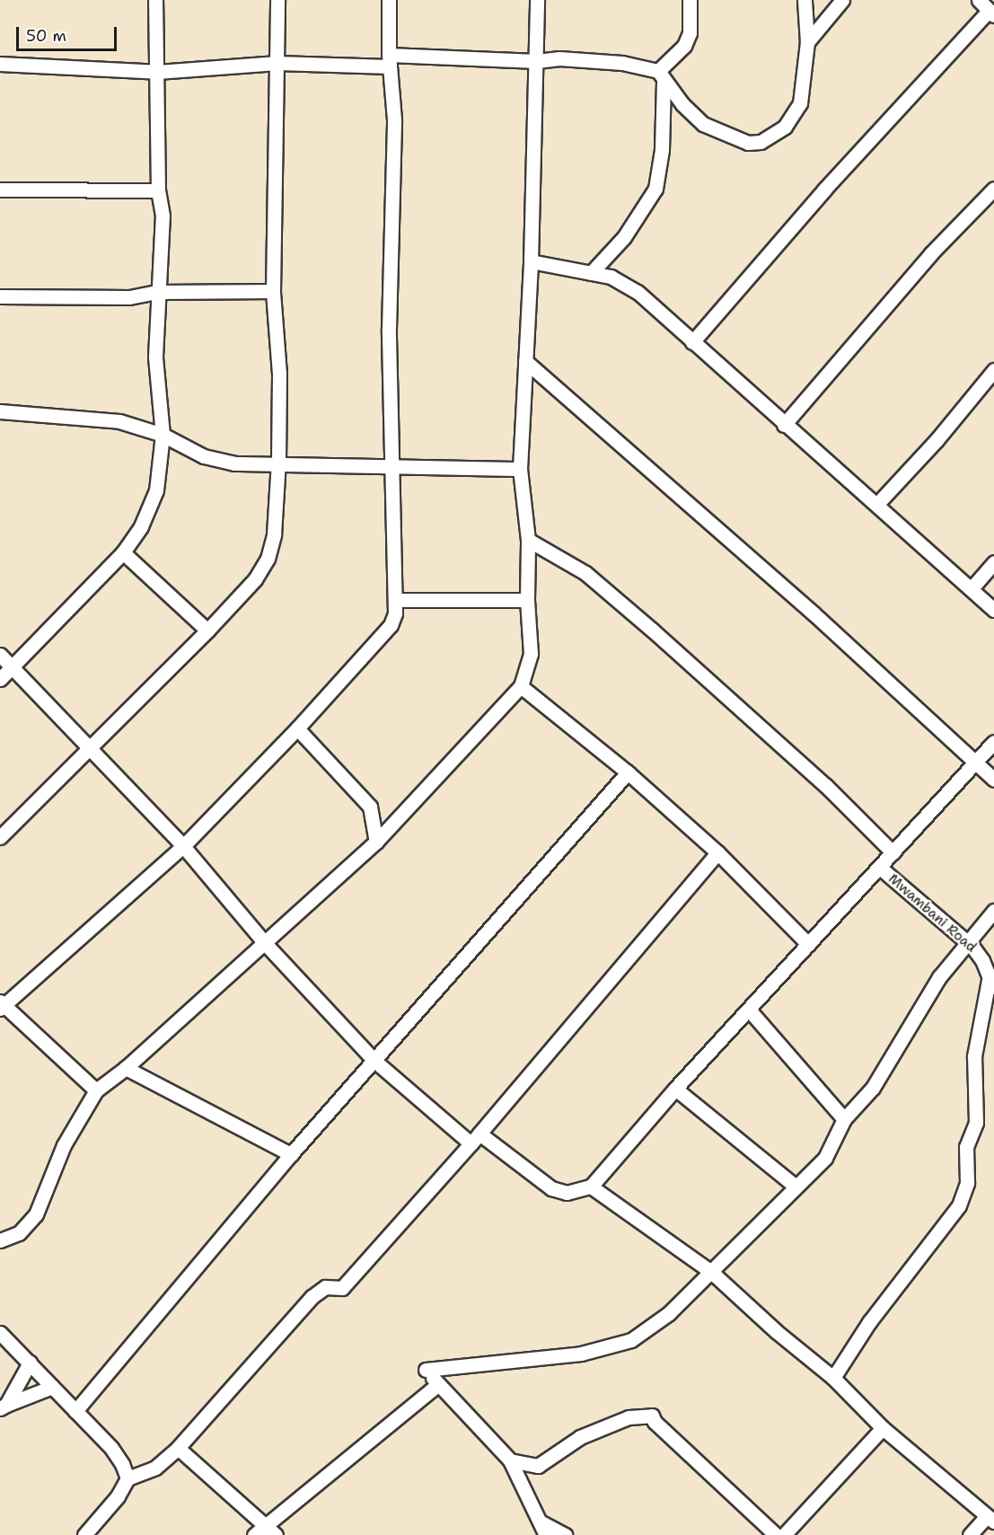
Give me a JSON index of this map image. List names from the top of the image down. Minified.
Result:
{"streets":{"street":["Mwambani Road"]},"scale_bar":"50 m"}
